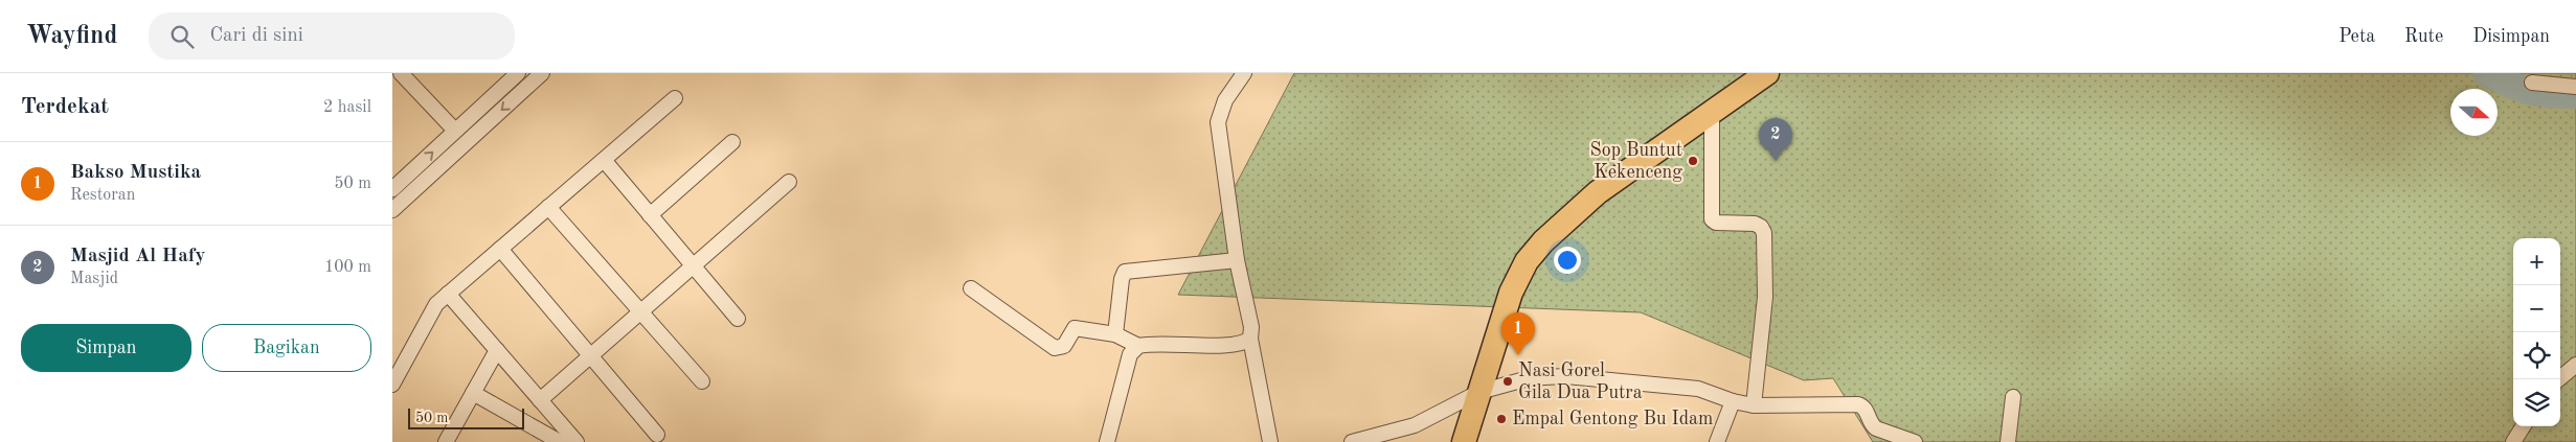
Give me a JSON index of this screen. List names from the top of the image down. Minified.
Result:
{"places":["Sop Buntut Kekenceng","Nasi Gorel Gila Dua Putra","Empal Gentong Bu Idam"],"scale_bar":"50 m","north":"right","page":{"header":"Wayfind","search":"Cari di sini","nav":["Peta","Rute","Disimpan"],"heading":["Terdekat","2 hasil"],"pins":["2","1"],"list":[{"mark":"1","name":"Bakso Mustika","note":"Restoran","value":"50 m"},{"mark":"2","name":"Masjid Al Hafy","note":"Masjid","value":"100 m"}],"map_buttons":["+","−"],"buttons":["Simpan","Bagikan"],"scale":"50 m"}}
